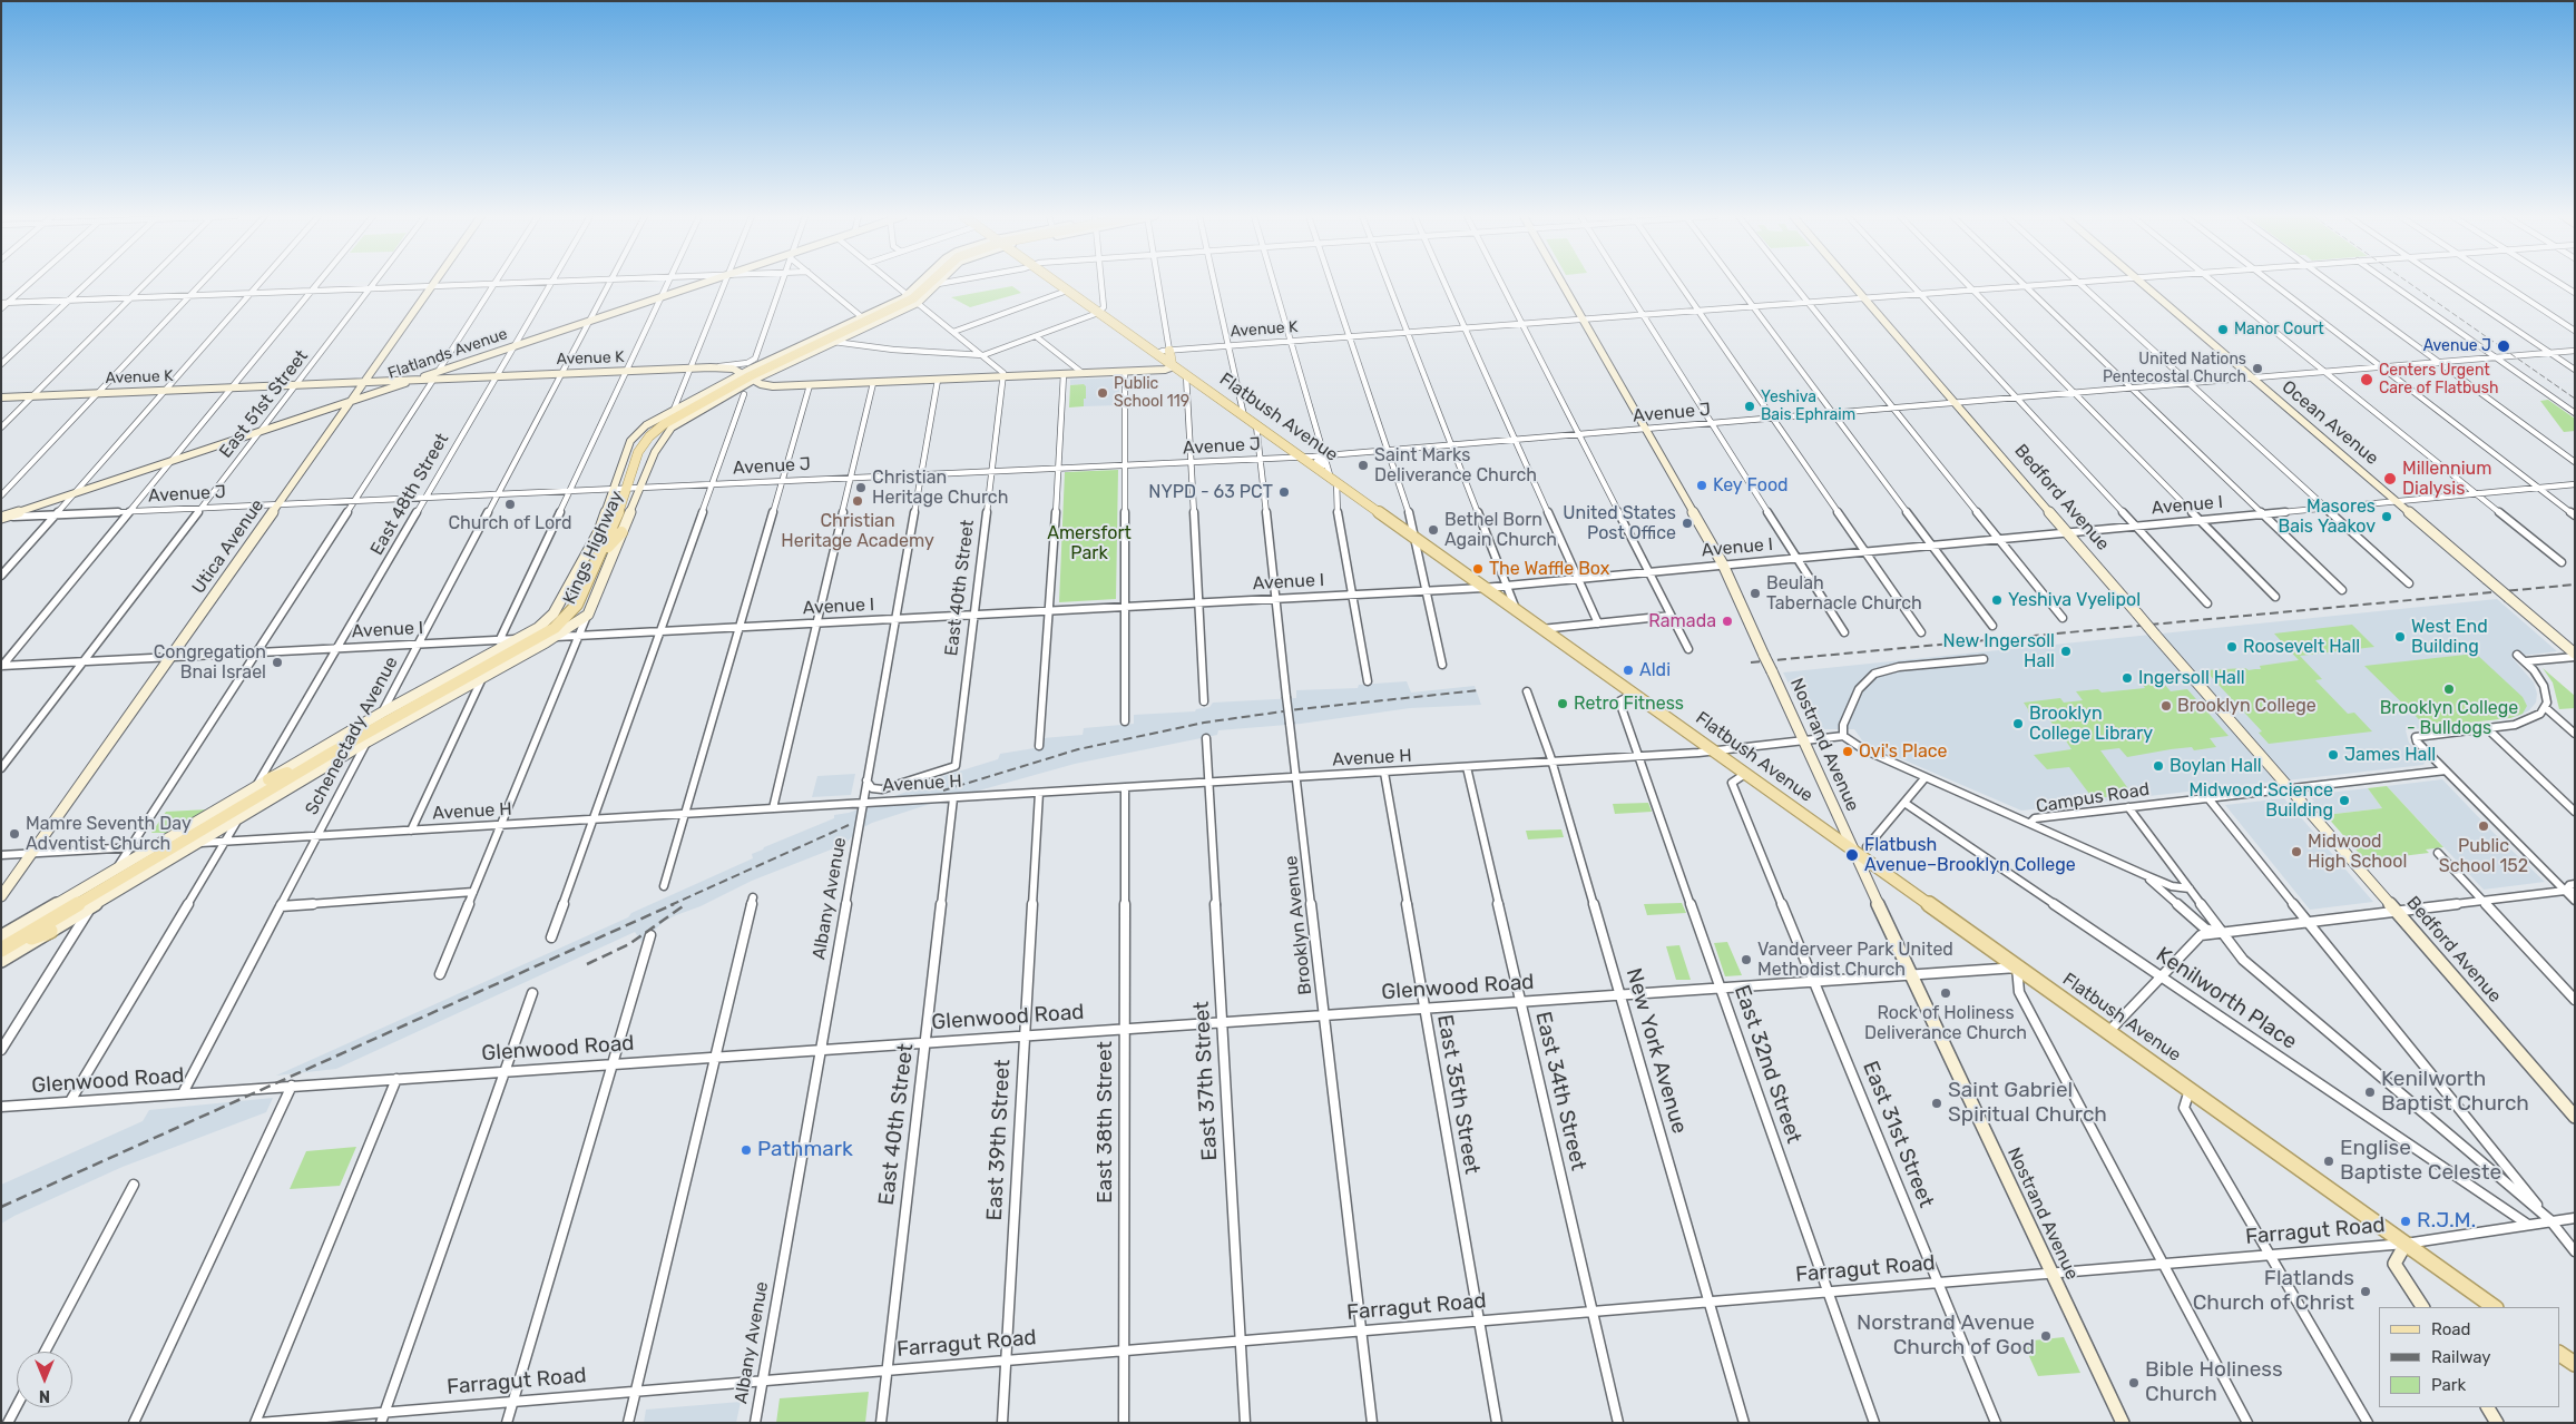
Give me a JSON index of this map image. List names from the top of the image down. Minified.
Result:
{"streets":{"main road":["Avenue K","Flatlands Avenue","Flatbush Avenue","Ocean Avenue","Bedford Avenue","Utica Avenue","Kings Highway","Nostrand Avenue"],"street":["East 51st Street","Avenue J","East 48th Street","Avenue I","East 40th Street","Schenectady Avenue","Avenue H","Campus Road","Albany Avenue","Brooklyn Avenue","Glenwood Road","Kenilworth Place","New York Avenue","East 32nd Street","East 37th Street","East 34th Street","East 35th Street","East 38th Street","East 31st Street","East 39th Street","Farragut Road"]},"crossings":[["Avenue K","Flatlands Avenue"],["Avenue K","East 51st Street"],["Avenue K","Flatbush Avenue"],["Avenue K","East 48th Street"],["Avenue K","Bedford Avenue"],["Avenue K","Utica Avenue"],["Avenue K","Kings Highway"],["Avenue K","East 40th Street"],["Avenue K","Schenectady Avenue"],["Avenue K","Nostrand Avenue"],["Avenue K","Albany Avenue"],["Flatlands Avenue","East 51st Street"],["Flatlands Avenue","Avenue J"],["Flatlands Avenue","East 48th Street"],["Flatlands Avenue","Utica Avenue"],["Flatlands Avenue","Schenectady Avenue"],["East 51st Street","Avenue J"],["East 51st Street","Avenue I"],["Avenue J","Flatbush Avenue"],["Avenue J","Ocean Avenue"],["Avenue J","East 48th Street"],["Avenue J","Bedford Avenue"],["Avenue J","Utica Avenue"],["Avenue J","Kings Highway"],["Avenue J","East 40th Street"],["Avenue J","Schenectady Avenue"],["Avenue J","Nostrand Avenue"],["Avenue J","Albany Avenue"],["Avenue J","Brooklyn Avenue"],["Flatbush Avenue","Avenue I"],["Flatbush Avenue","Nostrand Avenue"],["Flatbush Avenue","Avenue H"],["Flatbush Avenue","Brooklyn Avenue"],["Flatbush Avenue","Glenwood Road"],["Flatbush Avenue","East 32nd Street"],["Flatbush Avenue","East 31st Street"],["Flatbush Avenue","Farragut Road"],["Ocean Avenue","Avenue I"],["East 48th Street","Avenue I"],["East 48th Street","Kings Highway"],["Bedford Avenue","Avenue I"],["Bedford Avenue","Campus Road"],["Avenue I","Utica Avenue"],["Avenue I","Kings Highway"],["Avenue I","East 40th Street"],["Avenue I","Schenectady Avenue"],["Avenue I","Nostrand Avenue"],["Avenue I","Albany Avenue"],["Avenue I","Brooklyn Avenue"],["Utica Avenue","Avenue H"],["Kings Highway","Schenectady Avenue"],["Kings Highway","Avenue H"],["East 40th Street","Avenue H"],["East 40th Street","Albany Avenue"],["East 40th Street","Glenwood Road"],["East 40th Street","Farragut Road"],["Schenectady Avenue","Avenue H"],["Schenectady Avenue","Glenwood Road"],["Nostrand Avenue","Avenue H"],["Nostrand Avenue","Glenwood Road"],["Nostrand Avenue","Farragut Road"],["Avenue H","Campus Road"],["Avenue H","Albany Avenue"],["Avenue H","Brooklyn Avenue"],["Avenue H","New York Avenue"],["Avenue H","East 32nd Street"],["Avenue H","East 37th Street"],["Avenue H","East 34th Street"],["Avenue H","East 35th Street"],["Avenue H","East 38th Street"],["Avenue H","East 39th Street"],["Albany Avenue","Glenwood Road"],["Albany Avenue","Farragut Road"],["Brooklyn Avenue","Glenwood Road"],["Brooklyn Avenue","Farragut Road"],["Glenwood Road","New York Avenue"],["Glenwood Road","East 32nd Street"],["Glenwood Road","East 37th Street"],["Glenwood Road","East 34th Street"],["Glenwood Road","East 35th Street"],["Glenwood Road","East 38th Street"],["Glenwood Road","East 31st Street"],["Glenwood Road","East 39th Street"],["Kenilworth Place","Farragut Road"],["New York Avenue","Farragut Road"],["East 32nd Street","Farragut Road"],["East 37th Street","Farragut Road"],["East 34th Street","Farragut Road"],["East 35th Street","Farragut Road"],["East 38th Street","Farragut Road"],["East 31st Street","Farragut Road"],["East 39th Street","Farragut Road"]],"parks":["Amersfort Park"],"places":["Manor Court","Avenue J","United Nations Pentecostal Church","Centers Urgent Care of Flatbush","Public School 119","Yeshiva Bais Ephraim","Saint Marks Deliverance Church","Millennium Dialysis","Key Food","Christian Heritage Church","NYPD - 63 PCT","Christian Heritage Academy","Church of Lord","Masores Bais Yaakov","United States Post Office","Bethel Born Again Church","The Waffle Box","Beulah Tabernacle Church","Yeshiva Vyelipol","Ramada","West End Building","Roosevelt Hall","New Ingersoll Hall","Congregation Bnai Israel","Aldi","Ingersoll Hall","Brooklyn College - Bulldogs","Retro Fitness","Brooklyn College","Brooklyn College Library","Ovi's Place","James Hall","Boylan Hall","Midwood Science Building","Public School 152","Mamre Seventh Day Adventist Church","Midwood High School","Flatbush Avenue–Brooklyn College","Vanderveer Park United Methodist Church","Rock of Holiness Deliverance Church","Kenilworth Baptist Church","Saint Gabriel Spiritual Church","Pathmark","Englise Baptiste Celeste","R.J.M.","Flatlands Church of Christ","Norstrand Avenue Church of God","Bible Holiness Church"],"legend":["Road","Railway","Park"],"north":"bottom"}
